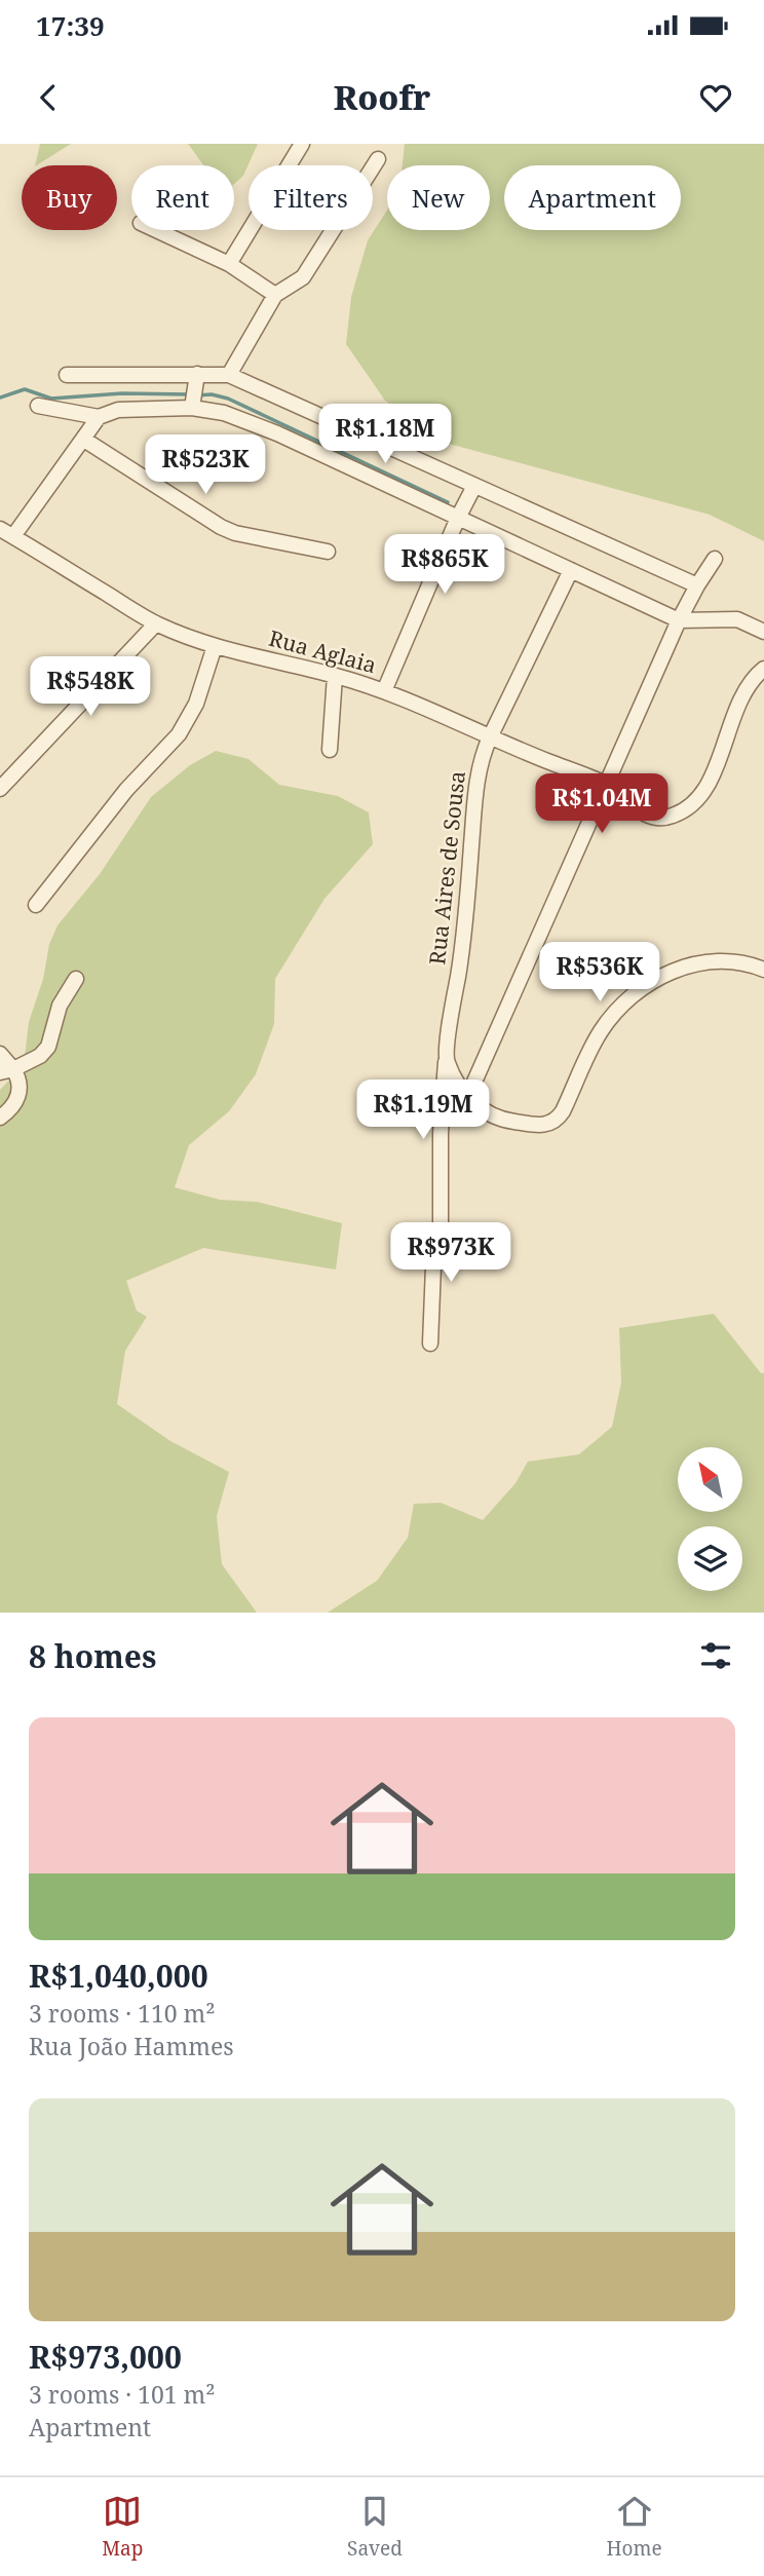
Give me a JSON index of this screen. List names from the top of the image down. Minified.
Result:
{"streets":{"street":["Rua Aglaia","Rua Aires de Sousa"]},"crossings":[["Rua Aglaia","Rua Aires de Sousa"]],"north":"top left","page":{"status":"17:39","header":"Roofr","chip":["Buy","Rent","Filters","New","Apartment"],"price":["R$1.18M","R$523K","R$865K","R$548K","R$1.04M","R$536K","R$1.19M","R$973K"],"heading":"8 homes","list":[{"name":"R$1,040,000","note":"3 rooms · 110 m² · Rua João Hammes"},{"name":"R$973,000","note":"3 rooms · 101 m² · Apartment"}],"tabs":["Map","Saved","Home"]}}
